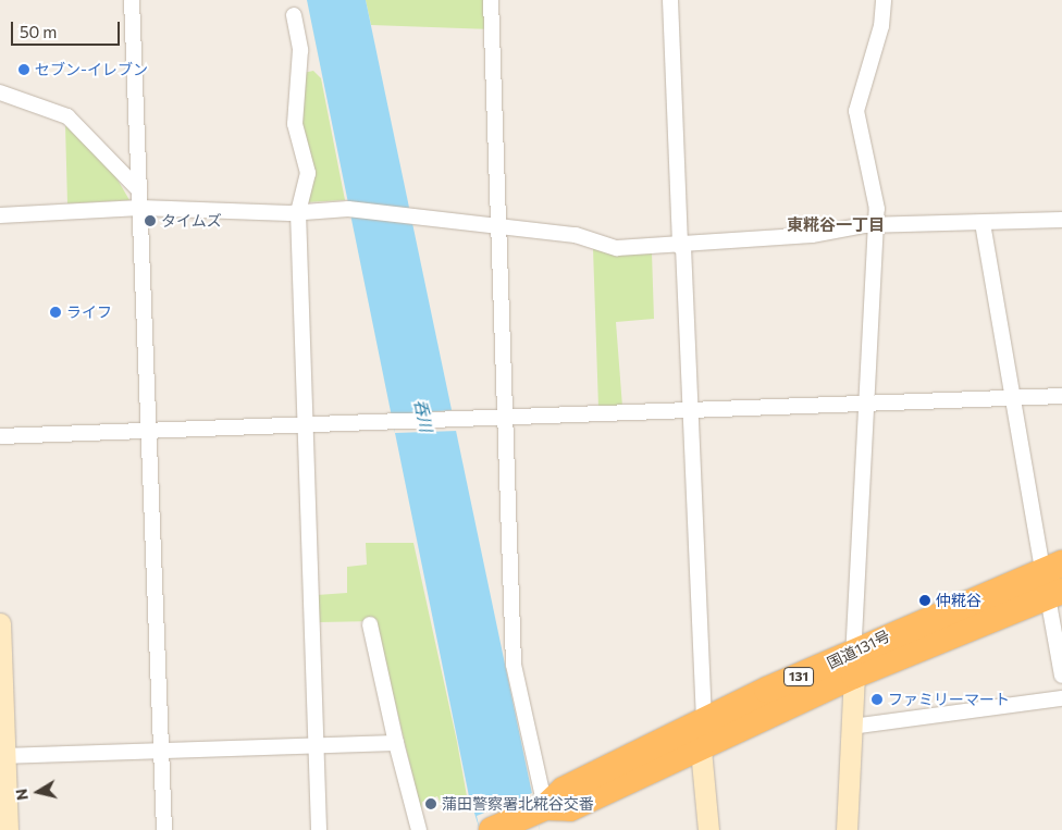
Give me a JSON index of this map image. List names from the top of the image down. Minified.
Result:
{"streets":{"highway":["国道131号","131"]},"districts":["東糀谷一丁目"],"water":["呑川"],"places":["セブン-イレブン","タイムズ","ライフ","仲糀谷","ファミリーマート","蒲田警察署北糀谷交番"],"scale_bar":"50 m","north":"left"}
